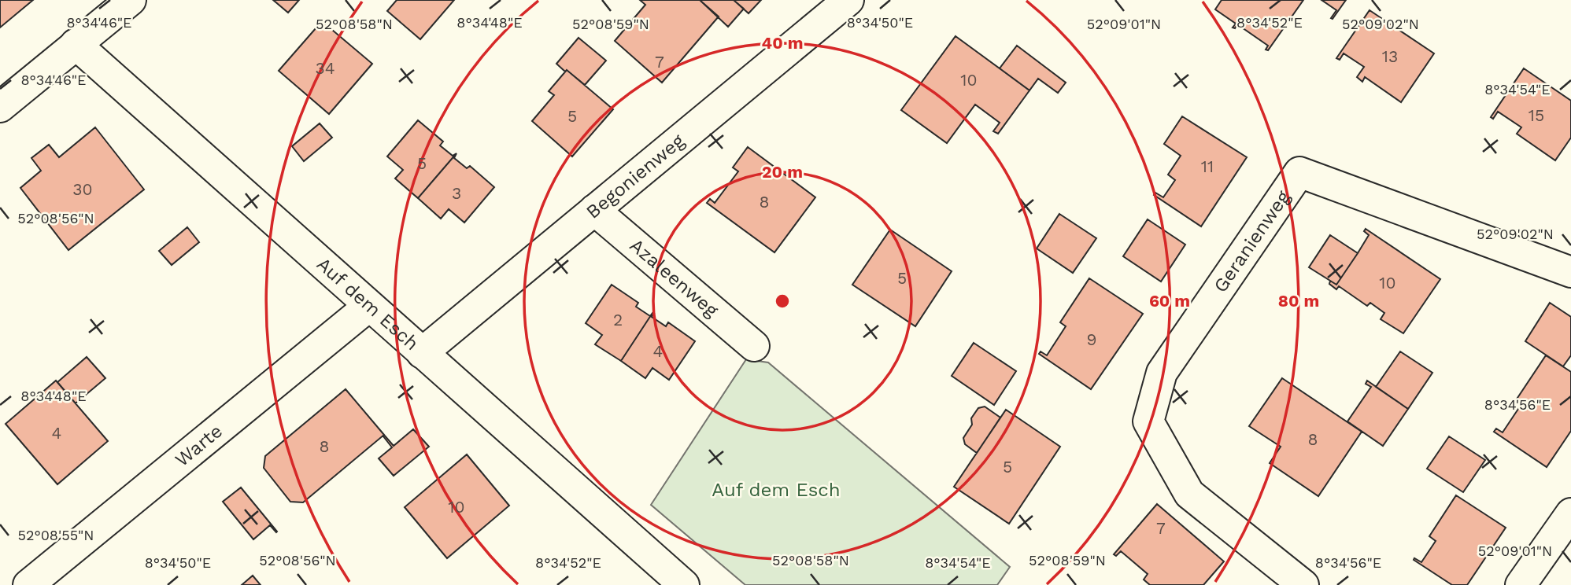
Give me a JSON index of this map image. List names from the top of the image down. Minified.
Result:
{"streets":{"street":["Begonienweg","Geranienweg","Azaleenweg","Auf dem Esch","Warte"]},"crossings":[["Begonienweg","Azaleenweg"],["Begonienweg","Auf dem Esch"],["Auf dem Esch","Warte"]],"parks":["Auf dem Esch"],"house_numbers":["13","7","34","10","15","5","5","11","30","3","8","5","10","2","9","4","4","8","8","5","10","7"],"coordinates":["8°34'52\"E","8°34'46\"E","8°34'48\"E","8°34'50\"E","52°08'58\"N","52°08'59\"N","52°09'01\"N","52°09'02\"N","8°34'54\"E","52°08'56\"N","8°34'56\"E","52°08'55\"N"],"rings":["40 m","20 m","60 m","80 m"]}
